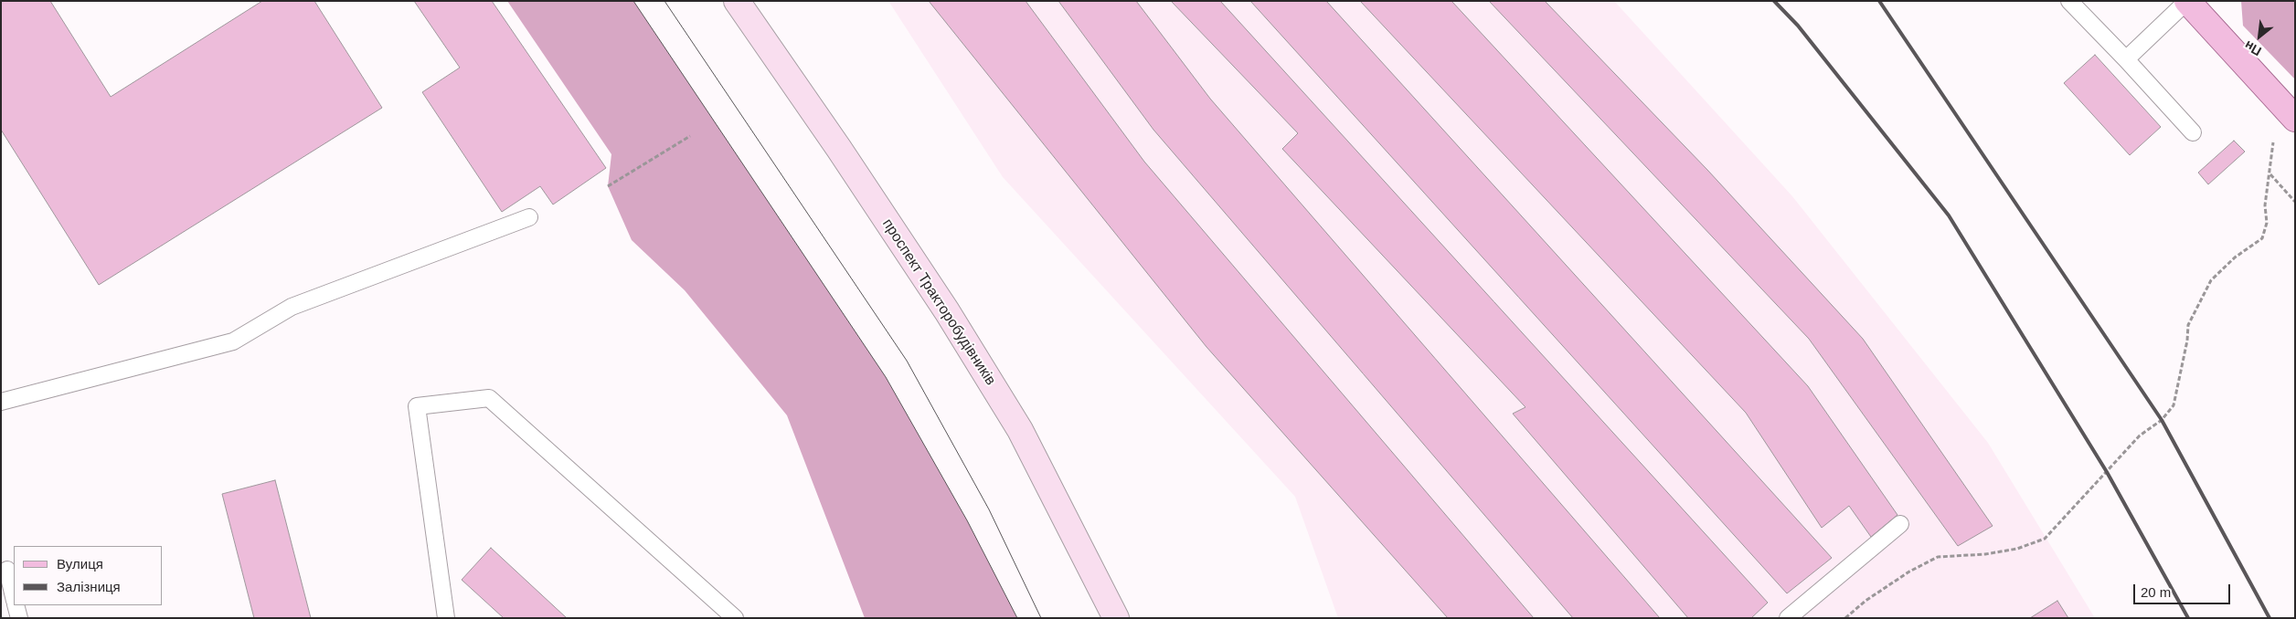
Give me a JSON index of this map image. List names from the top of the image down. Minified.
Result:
{"streets":{"main road":["проспект Тракторобудівників"]},"legend":["Вулиця","Залізниця"],"scale_bar":"20 m","north":"bottom left"}
